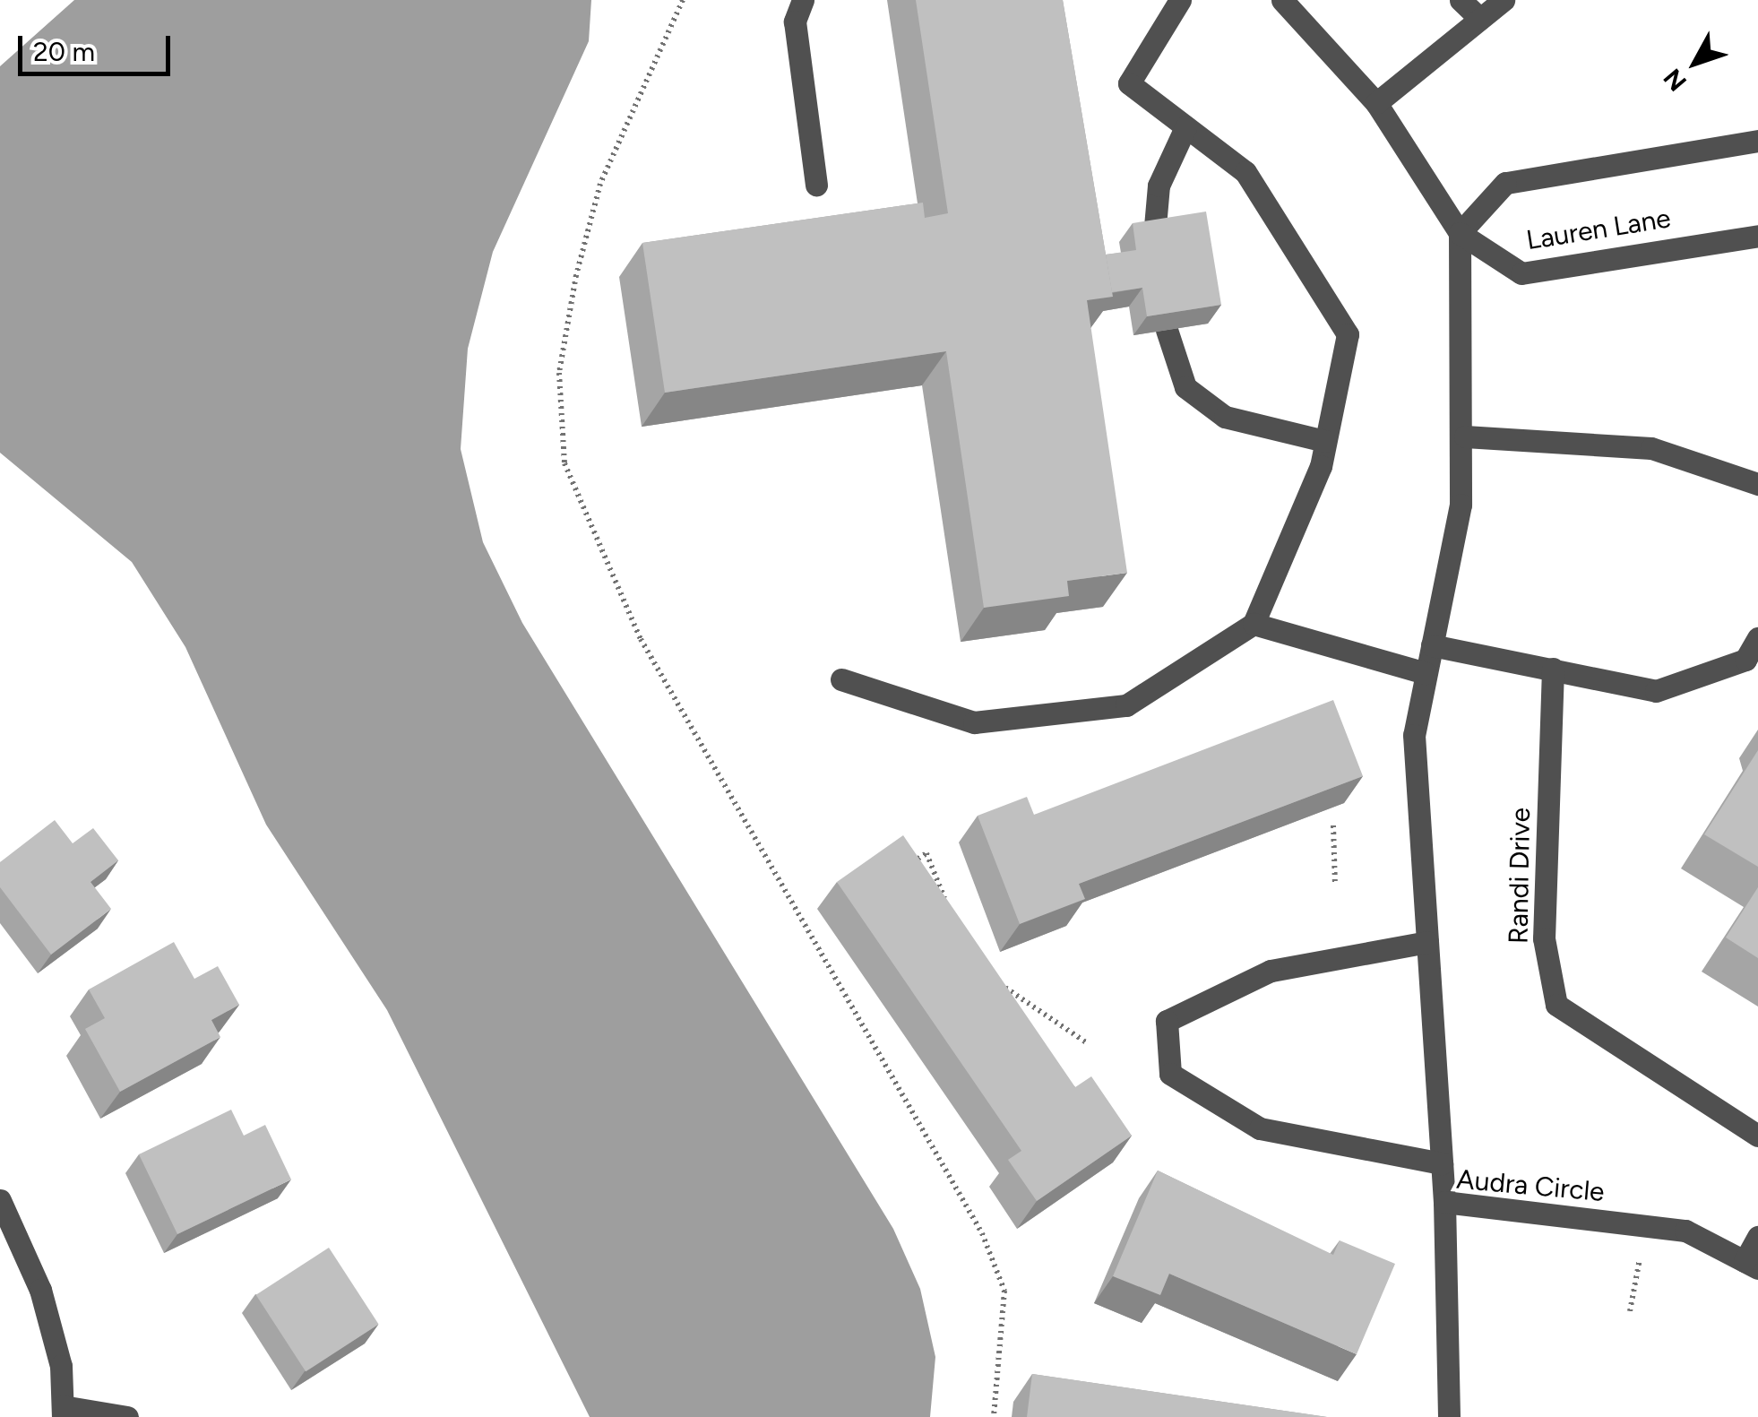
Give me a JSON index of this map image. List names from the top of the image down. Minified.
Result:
{"streets":{"street":["Lauren Lane","Randi Drive","Audra Circle"]},"scale_bar":"20 m","north":"bottom left"}
